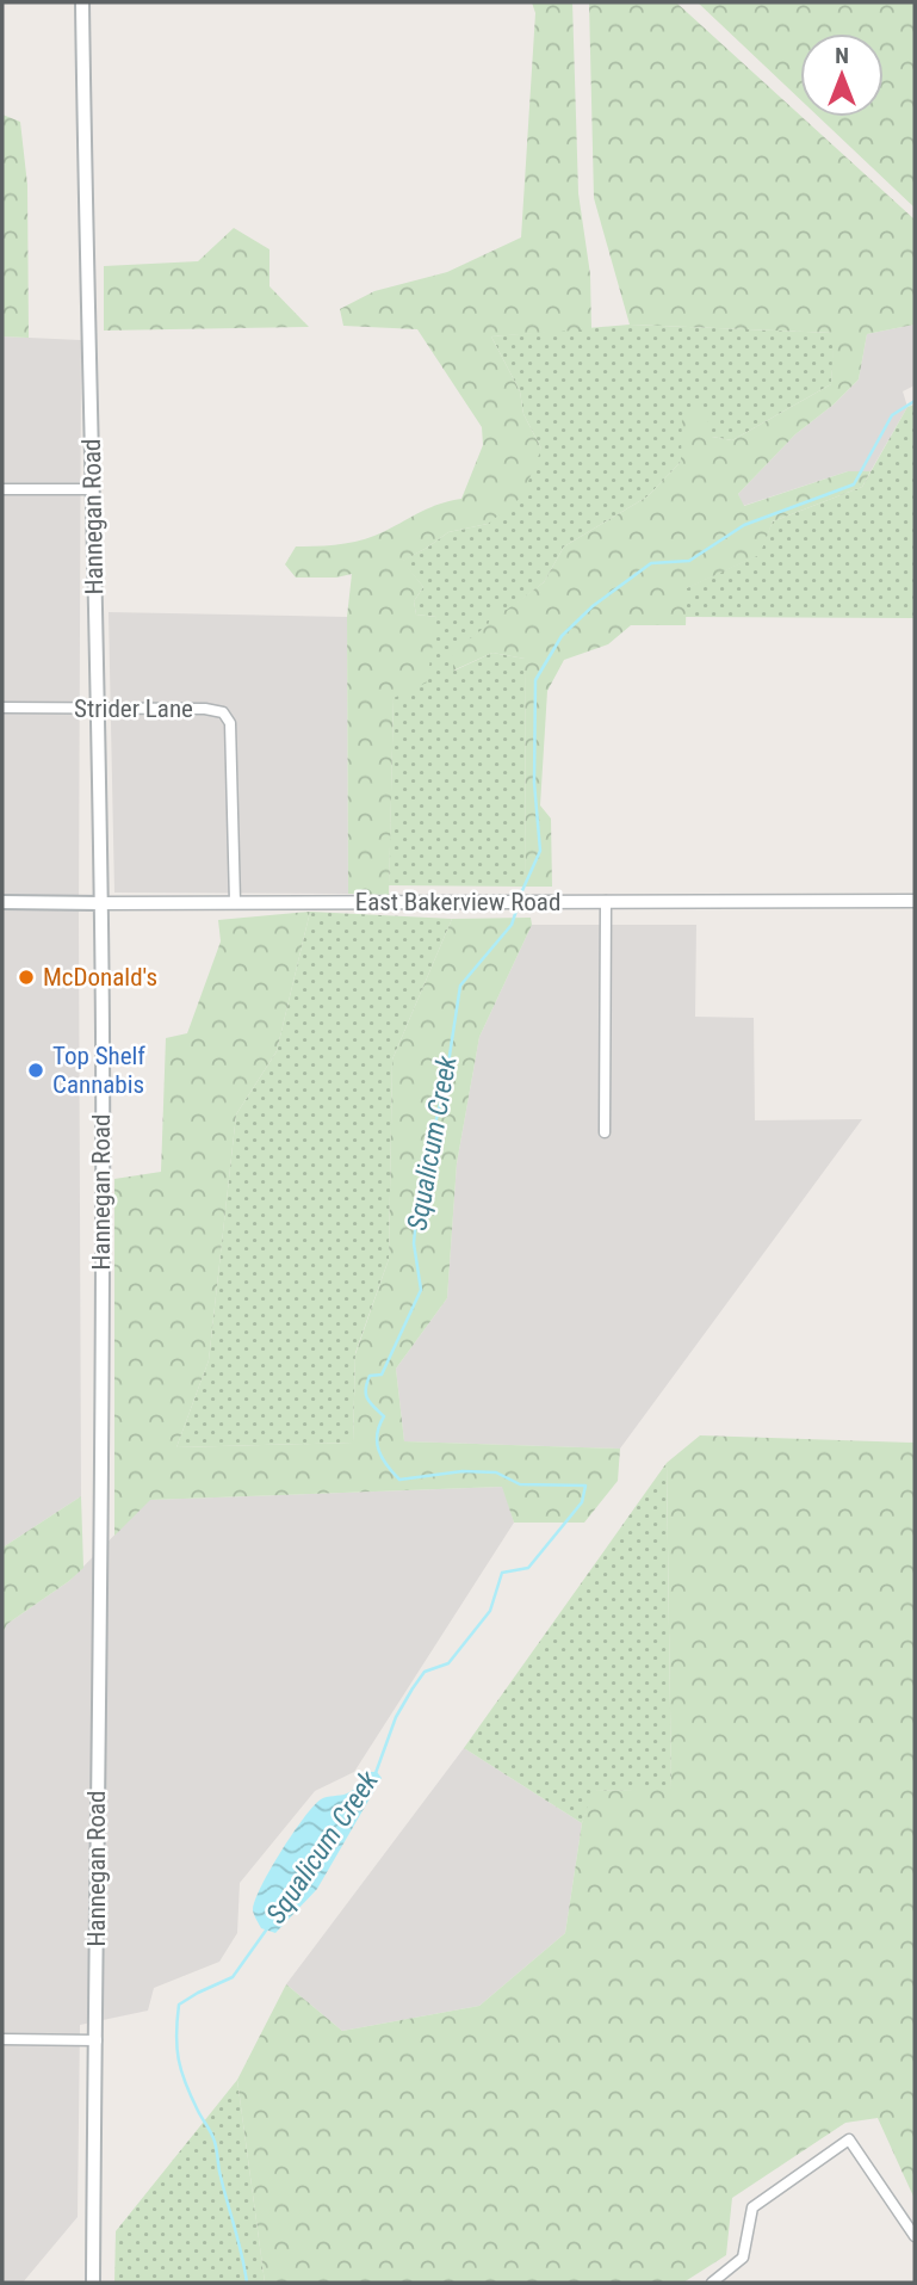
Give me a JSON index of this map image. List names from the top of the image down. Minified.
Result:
{"streets":{"main road":["Hannegan Road","East Bakerview Road"],"street":["Strider Lane"]},"crossings":[["Hannegan Road","Strider Lane"],["Hannegan Road","East Bakerview Road"],["Strider Lane","East Bakerview Road"]],"water":["Squalicum Creek"],"places":["McDonald's","Top Shelf Cannabis"],"north":"top"}
